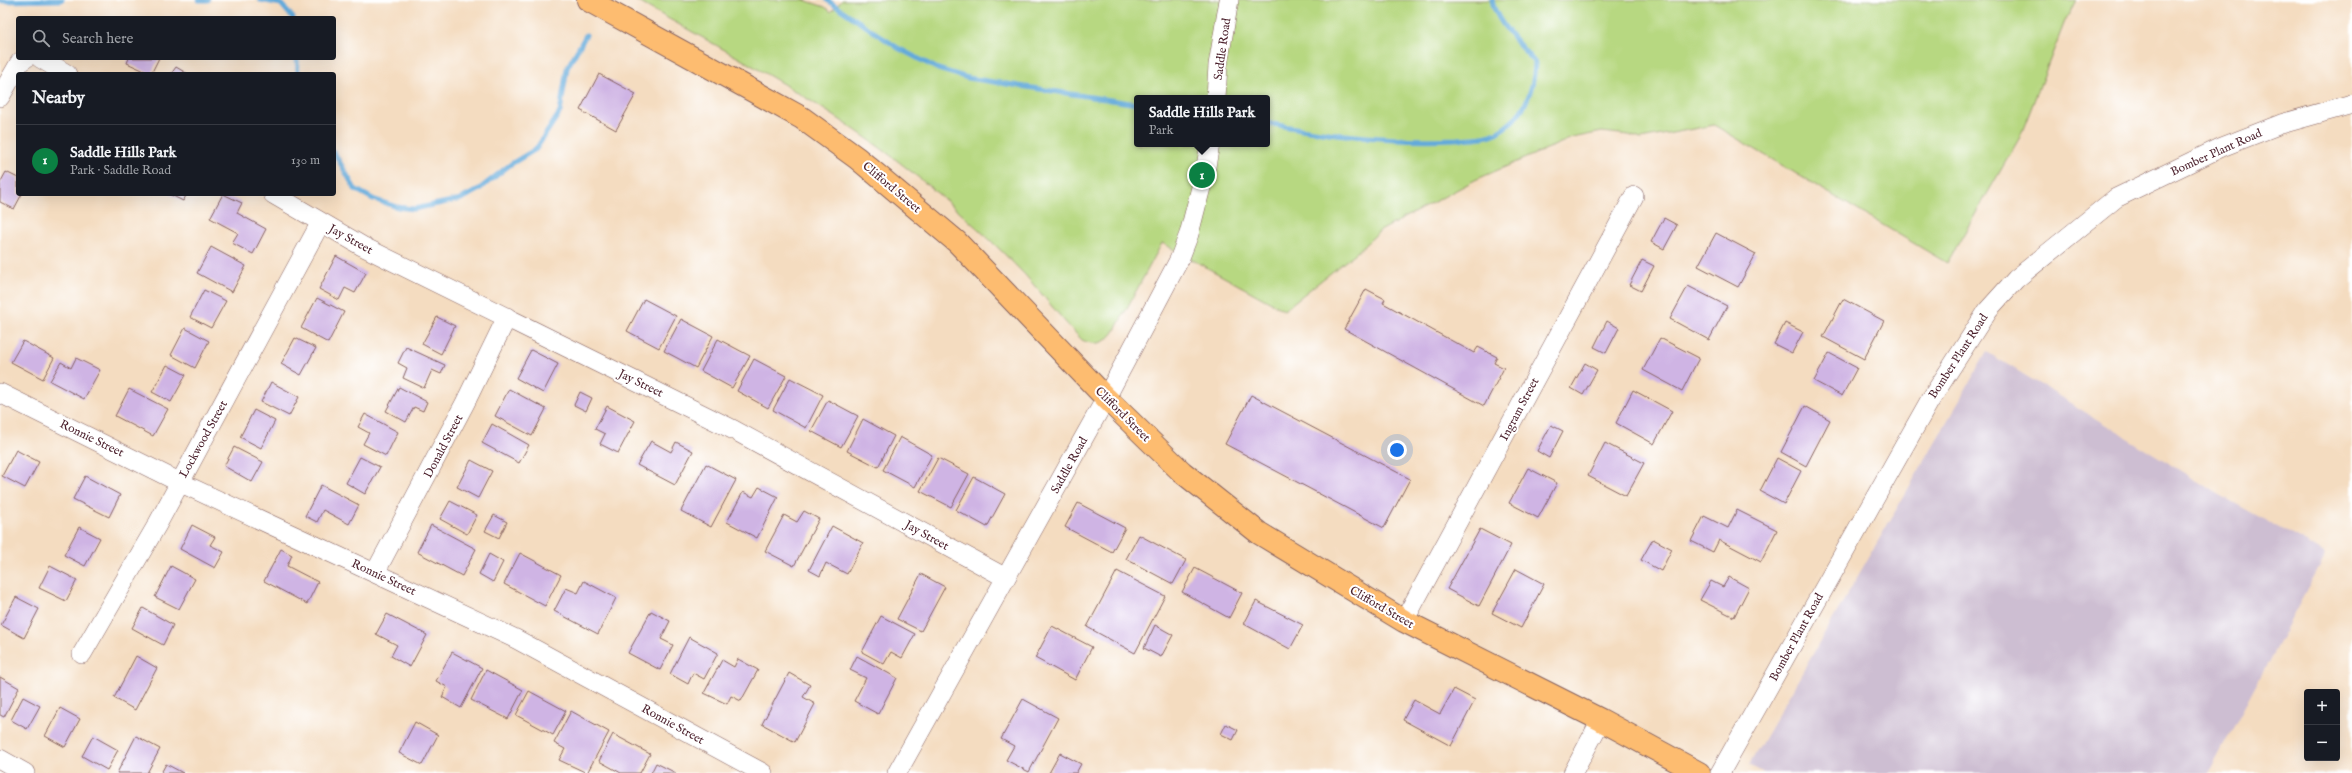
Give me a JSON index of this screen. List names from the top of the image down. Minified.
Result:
{"streets":{"main road":["Clifford Street"],"street":["Saddle Road","Bomber Plant Road","Jay Street","Ingram Street","Ronnie Street","Lockwood Street","Donald Street"]},"crossings":[["Saddle Road","Clifford Street"],["Saddle Road","Jay Street"],["Clifford Street","Ingram Street"],["Jay Street","Lockwood Street"],["Jay Street","Donald Street"],["Ronnie Street","Lockwood Street"],["Ronnie Street","Donald Street"]],"page":{"search":"Search here","heading":"Nearby","popup":["Saddle Hills Park","Park"],"list":[{"mark":"1","name":"Saddle Hills Park","note":"Park · Saddle Road","value":"130 m"}],"pins":"1","map_buttons":["+","−"]}}
